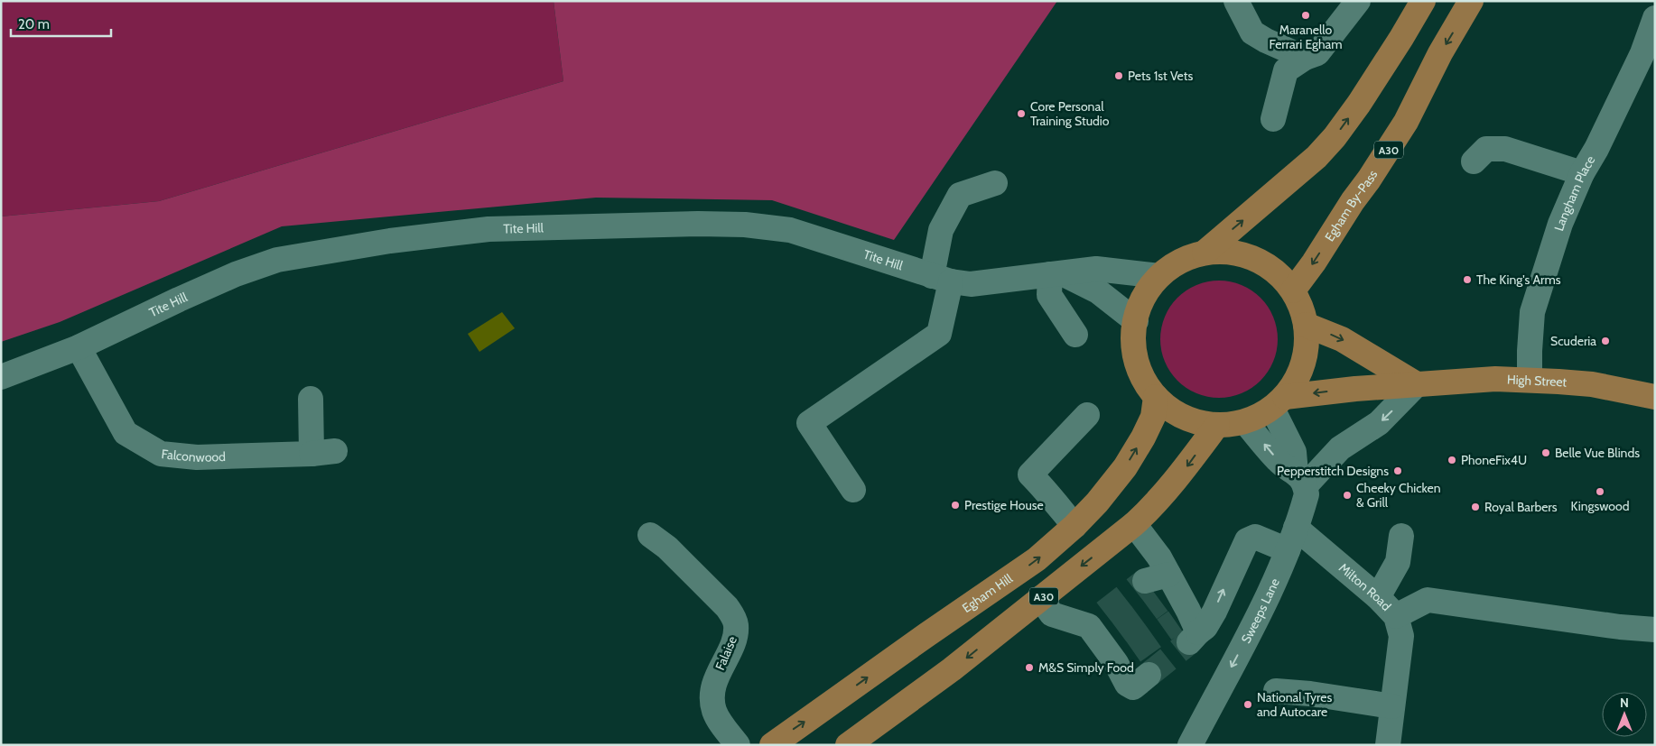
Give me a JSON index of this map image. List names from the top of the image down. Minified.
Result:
{"streets":{"main road":["A30","Egham By-Pass","High Street","Egham Hill"],"street":["Langham Place","Tite Hill","Falconwood","Milton Road","Sweeps Lane","Falaise"]},"crossings":[["A30","Milton Road"],["Langham Place","High Street"],["Tite Hill","Falconwood"],["High Street","Sweeps Lane"],["Milton Road","Sweeps Lane"]],"one_way":["High Street","Sweeps Lane"],"places":["Maranello Ferrari Egham","Pets 1st Vets","Core Personal Training Studio","The King's Arms","Scuderia","Belle Vue Blinds","PhoneFix4U","Pepperstitch Designs","Kingswood","Cheeky Chicken & Grill","Prestige House","Royal Barbers","M&S Simply Food","National Tyres and Autocare"],"scale_bar":"20 m","north":"top"}
